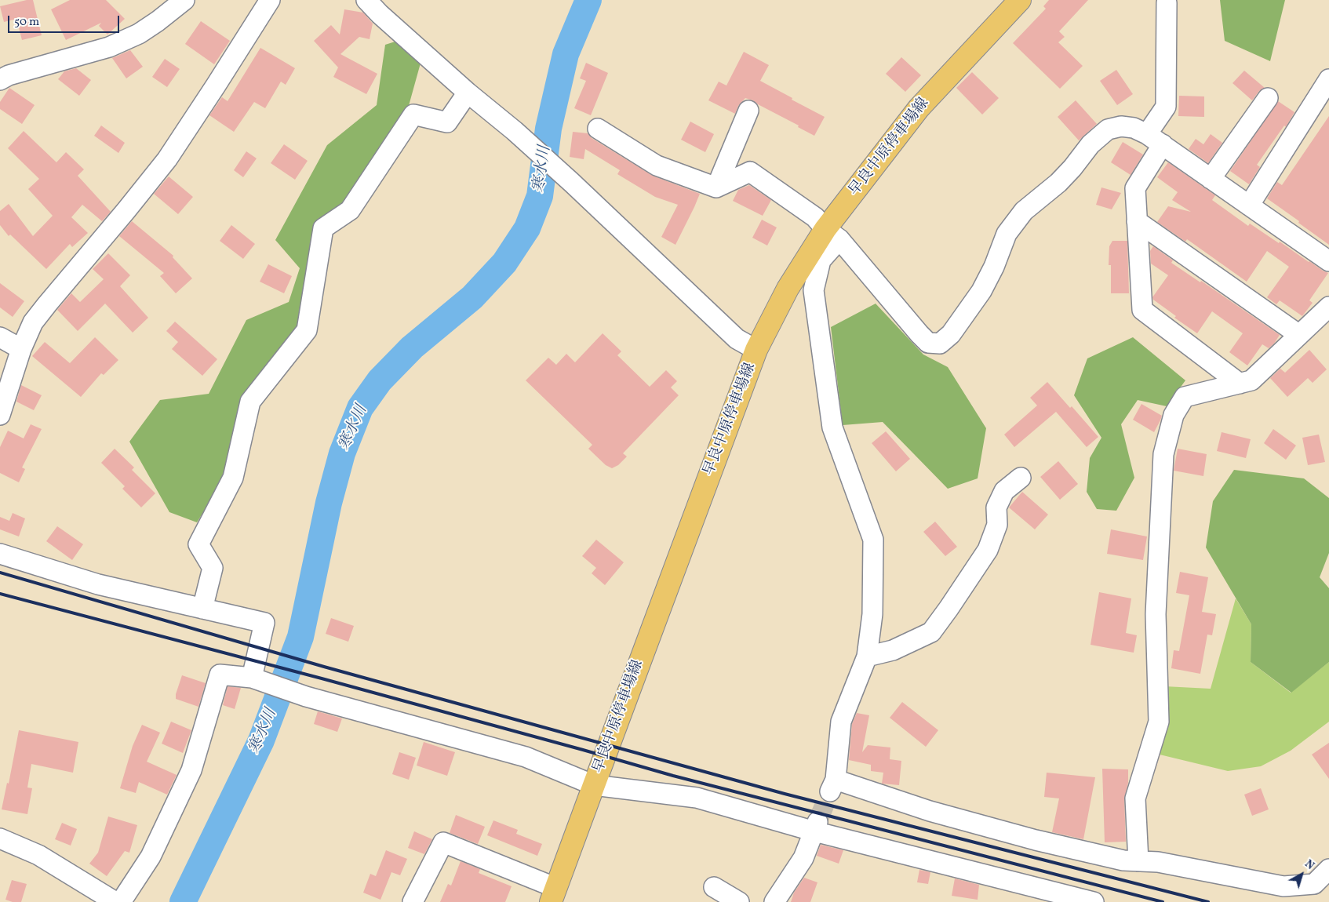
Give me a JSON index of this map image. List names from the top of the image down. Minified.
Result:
{"streets":{"main road":["早良中原停車場線"]},"water":["寒水川"],"scale_bar":"50 m","north":"top right"}
